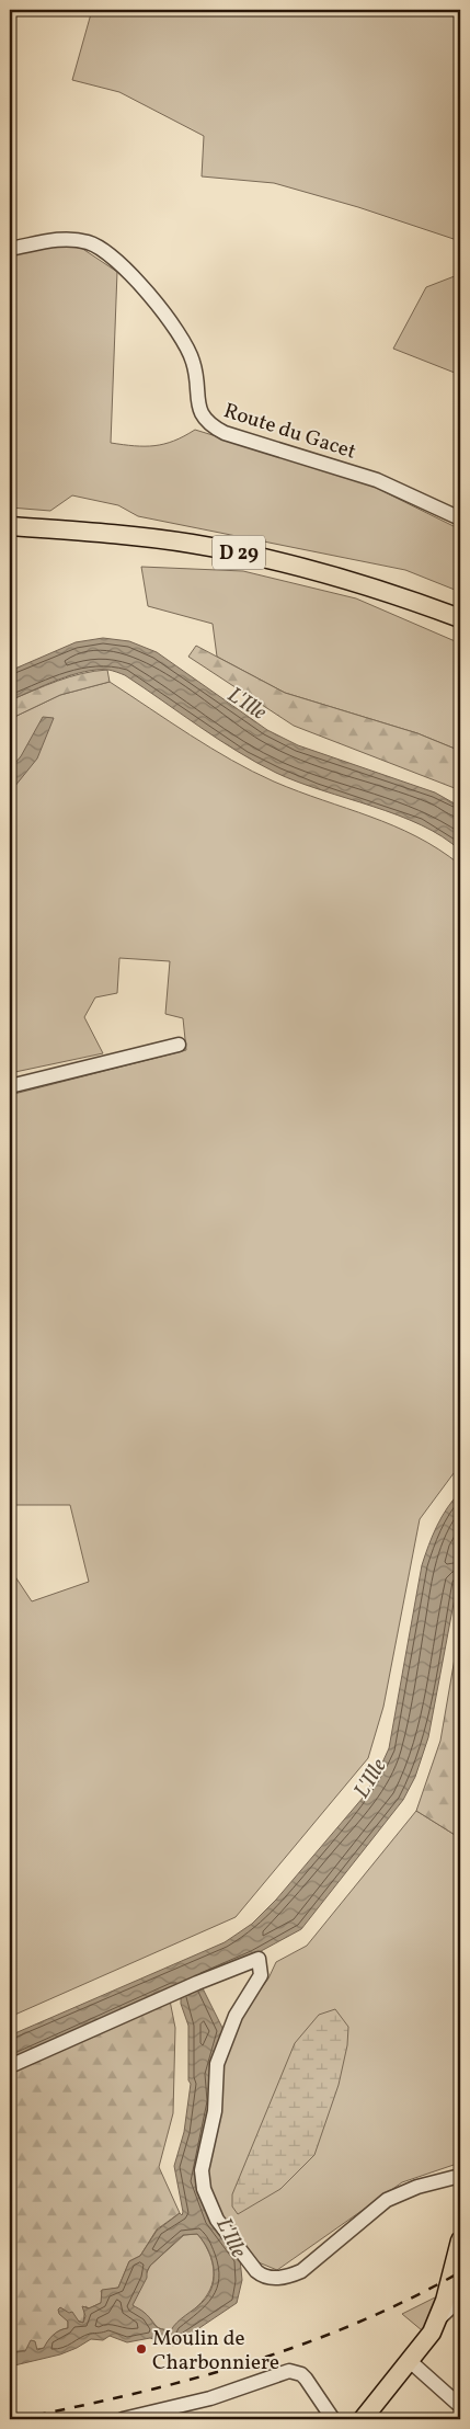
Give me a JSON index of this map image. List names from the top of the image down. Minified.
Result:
{"streets":{"main road":["D 29"],"street":["Route du Gacet"]},"water":["L'Ille"],"places":["Moulin de Charbonniere"]}
